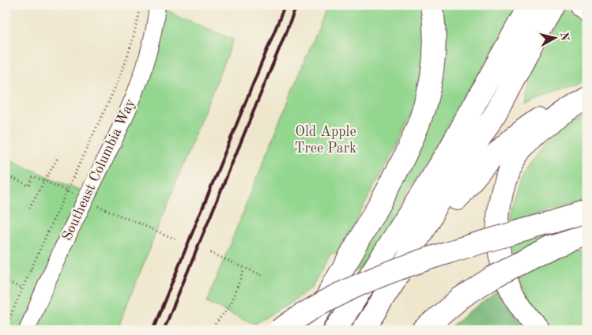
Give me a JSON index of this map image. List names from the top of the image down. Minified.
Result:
{"streets":{"street":["Southeast Columbia Way"]},"parks":["Old Apple Tree Park"],"north":"right"}
